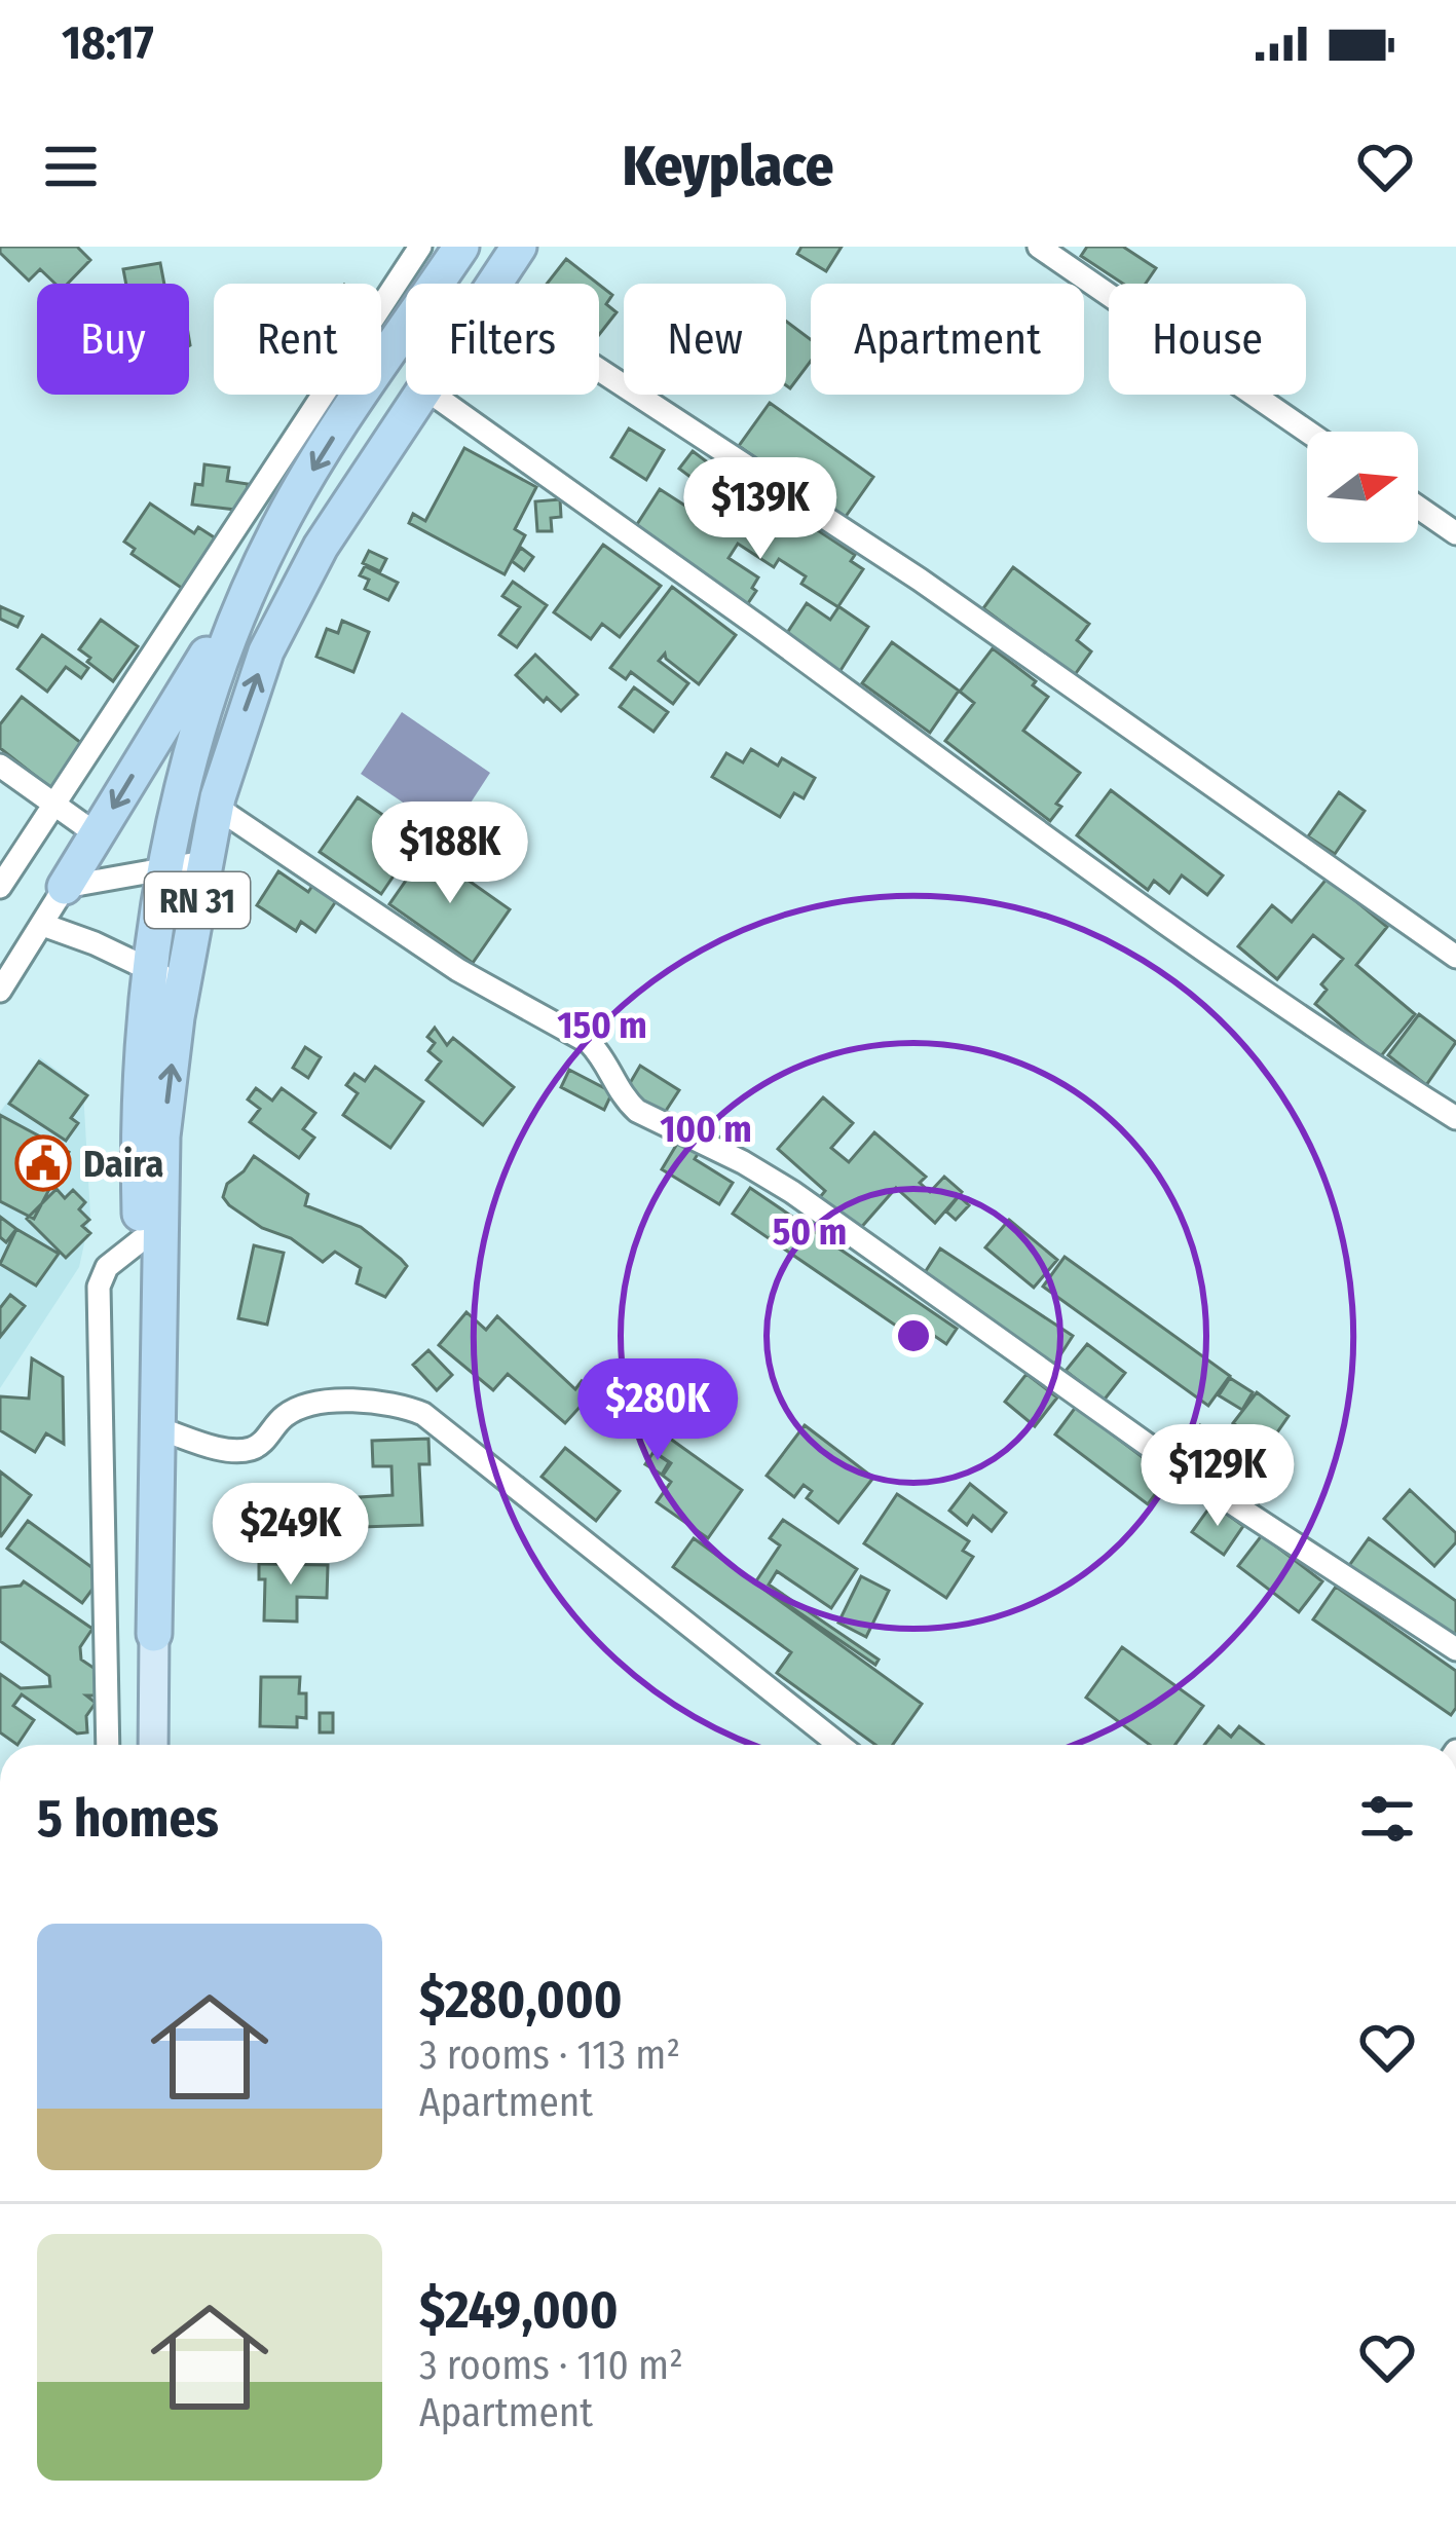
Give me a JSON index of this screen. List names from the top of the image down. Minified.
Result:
{"streets":{"highway":["RN 31"]},"places":{"public building":["Daira"]},"north":"right","page":{"status":"18:17","header":"Keyplace","chip":["Buy","Rent","Filters","New","Apartment","House"],"price":["$139K","$188K","$280K","$129K","$249K"],"heading":"5 homes","list":[{"name":"$280,000","note":"3 rooms · 113 m² · Apartment"},{"name":"$249,000","note":"3 rooms · 110 m² · Apartment"}]},"rings":["150 m","100 m","50 m"]}
